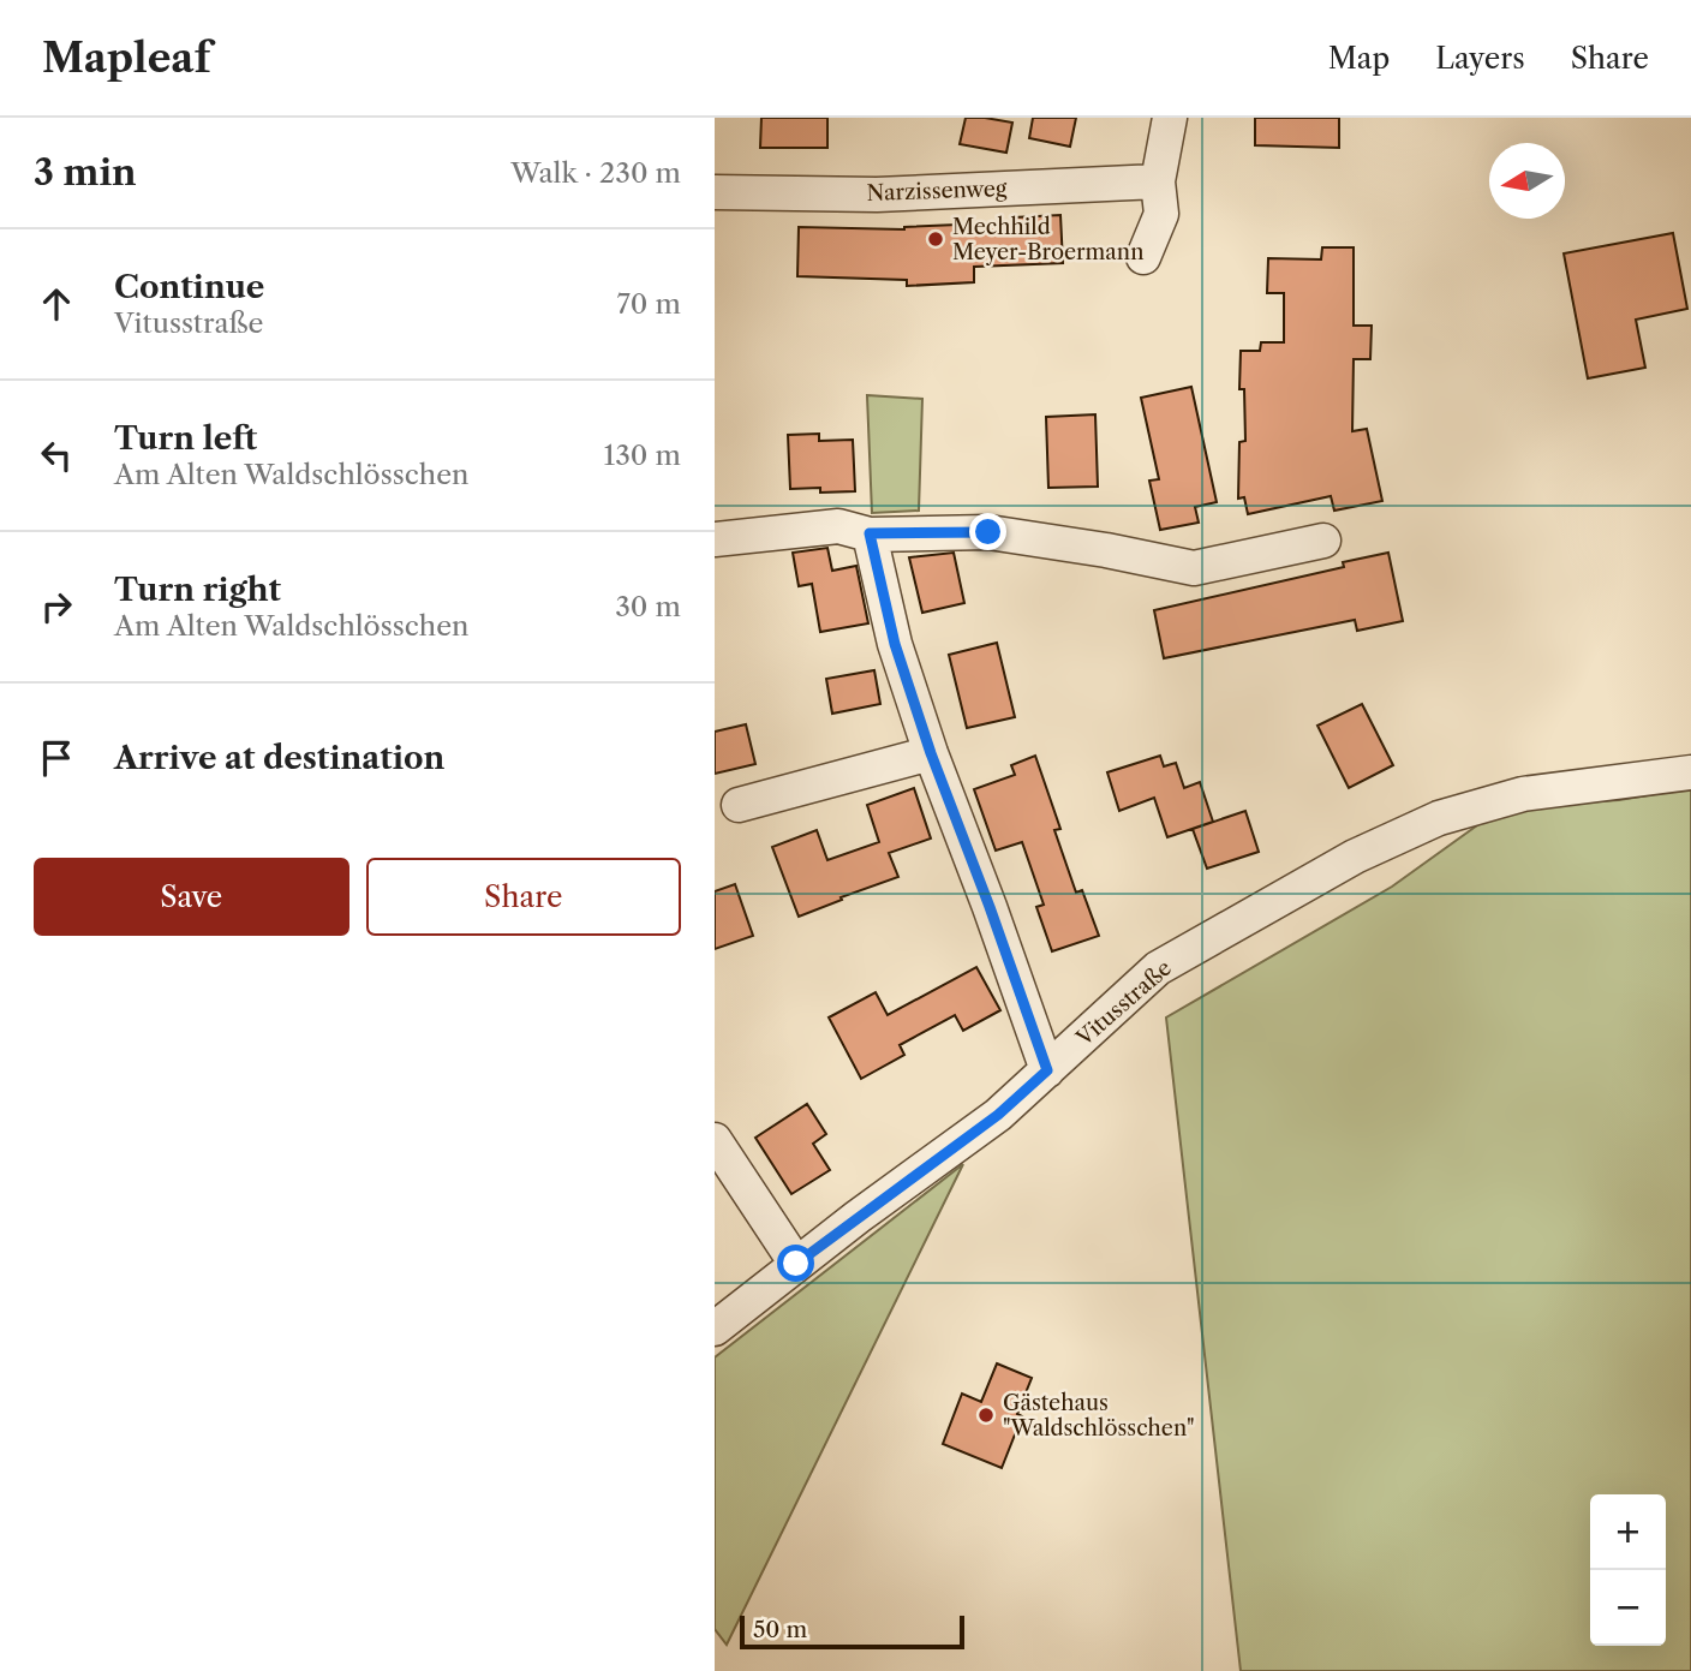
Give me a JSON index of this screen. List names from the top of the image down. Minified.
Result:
{"streets":{"street":["Narzissenweg","Vitusstraße"]},"places":["Mechhild Meyer-Broermann","Gästehaus \"Waldschlösschen\""],"scale_bar":"50 m","north":"left","page":{"header":"Mapleaf","nav":["Map","Layers","Share"],"heading":["3 min","Walk · 230 m"],"list":[["Continue","Vitusstraße","70 m"],["Turn left","Am Alten Waldschlösschen","130 m"],["Turn right","Am Alten Waldschlösschen","30 m"],"Arrive at destination"],"buttons":["Save","Share"],"map_buttons":["+","−"],"scale":"50 m"}}
